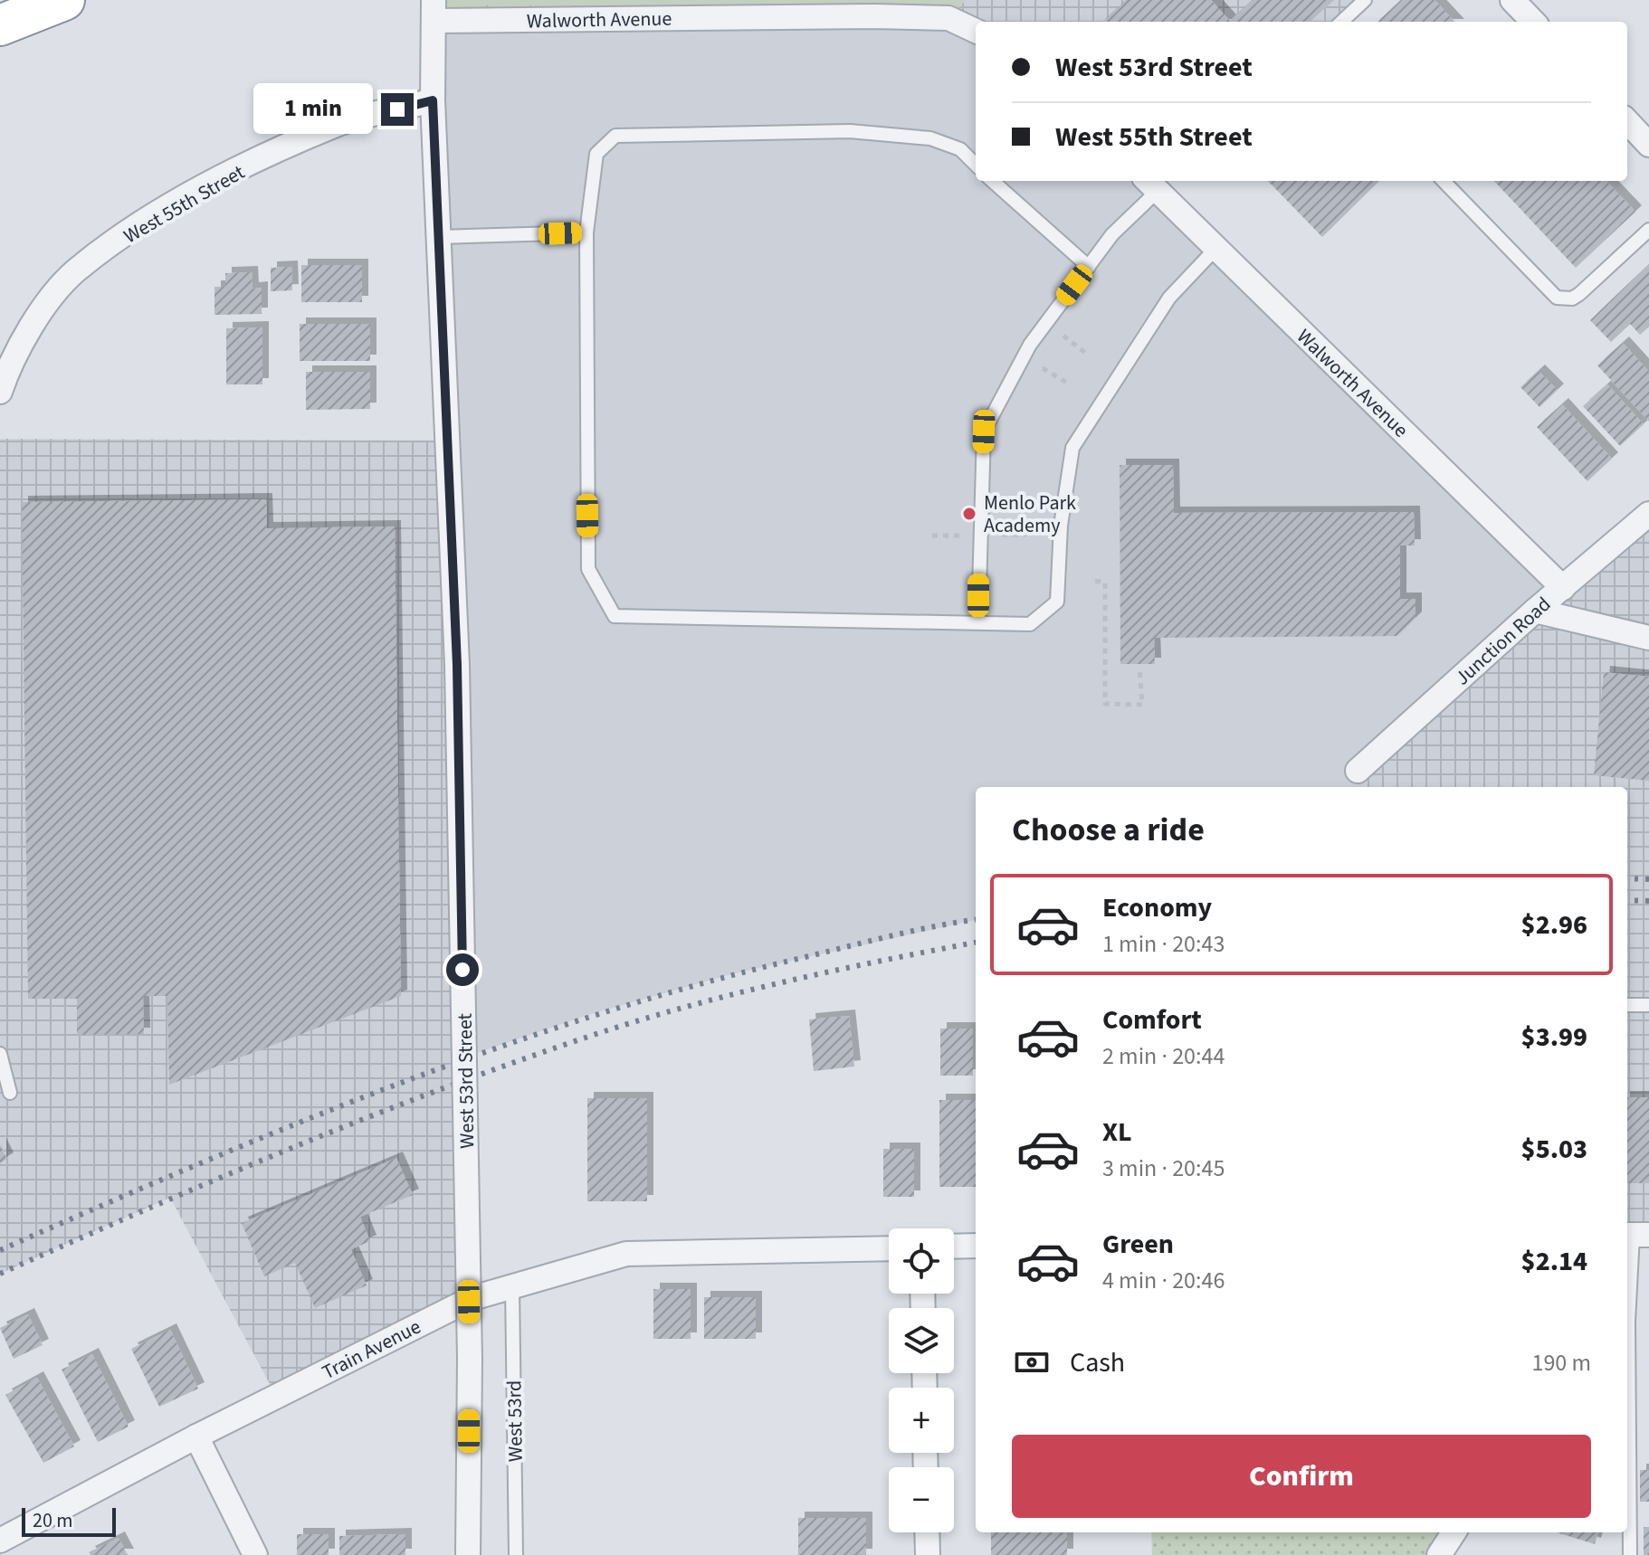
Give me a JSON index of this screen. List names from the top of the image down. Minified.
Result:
{"streets":{"street":["Walworth Avenue","West 55th Street","Junction Road","West 53rd Street","Train Avenue"],"lane":["West 53rd"]},"crossings":[["Walworth Avenue","Junction Road"],["Walworth Avenue","West 53rd Street"],["West 55th Street","West 53rd Street"],["Train Avenue","West 53rd"]],"places":["Menlo Park Academy"],"scale_bar":"20 m","page":{"banner":["West 53rd Street","West 55th Street"],"bubble":"1 min","heading":"Choose a ride","list":[{"name":"Economy","note":"1 min · 20:43","value":"$2.96"},{"name":"Comfort","note":"2 min · 20:44","value":"$3.99"},{"name":"XL","note":"3 min · 20:45","value":"$5.03"},{"name":"Green","note":"4 min · 20:46","value":"$2.14"}],"map_buttons":["+","−"],"pay":["Cash","190 m"],"buttons":"Confirm","scale":"20 m"}}
